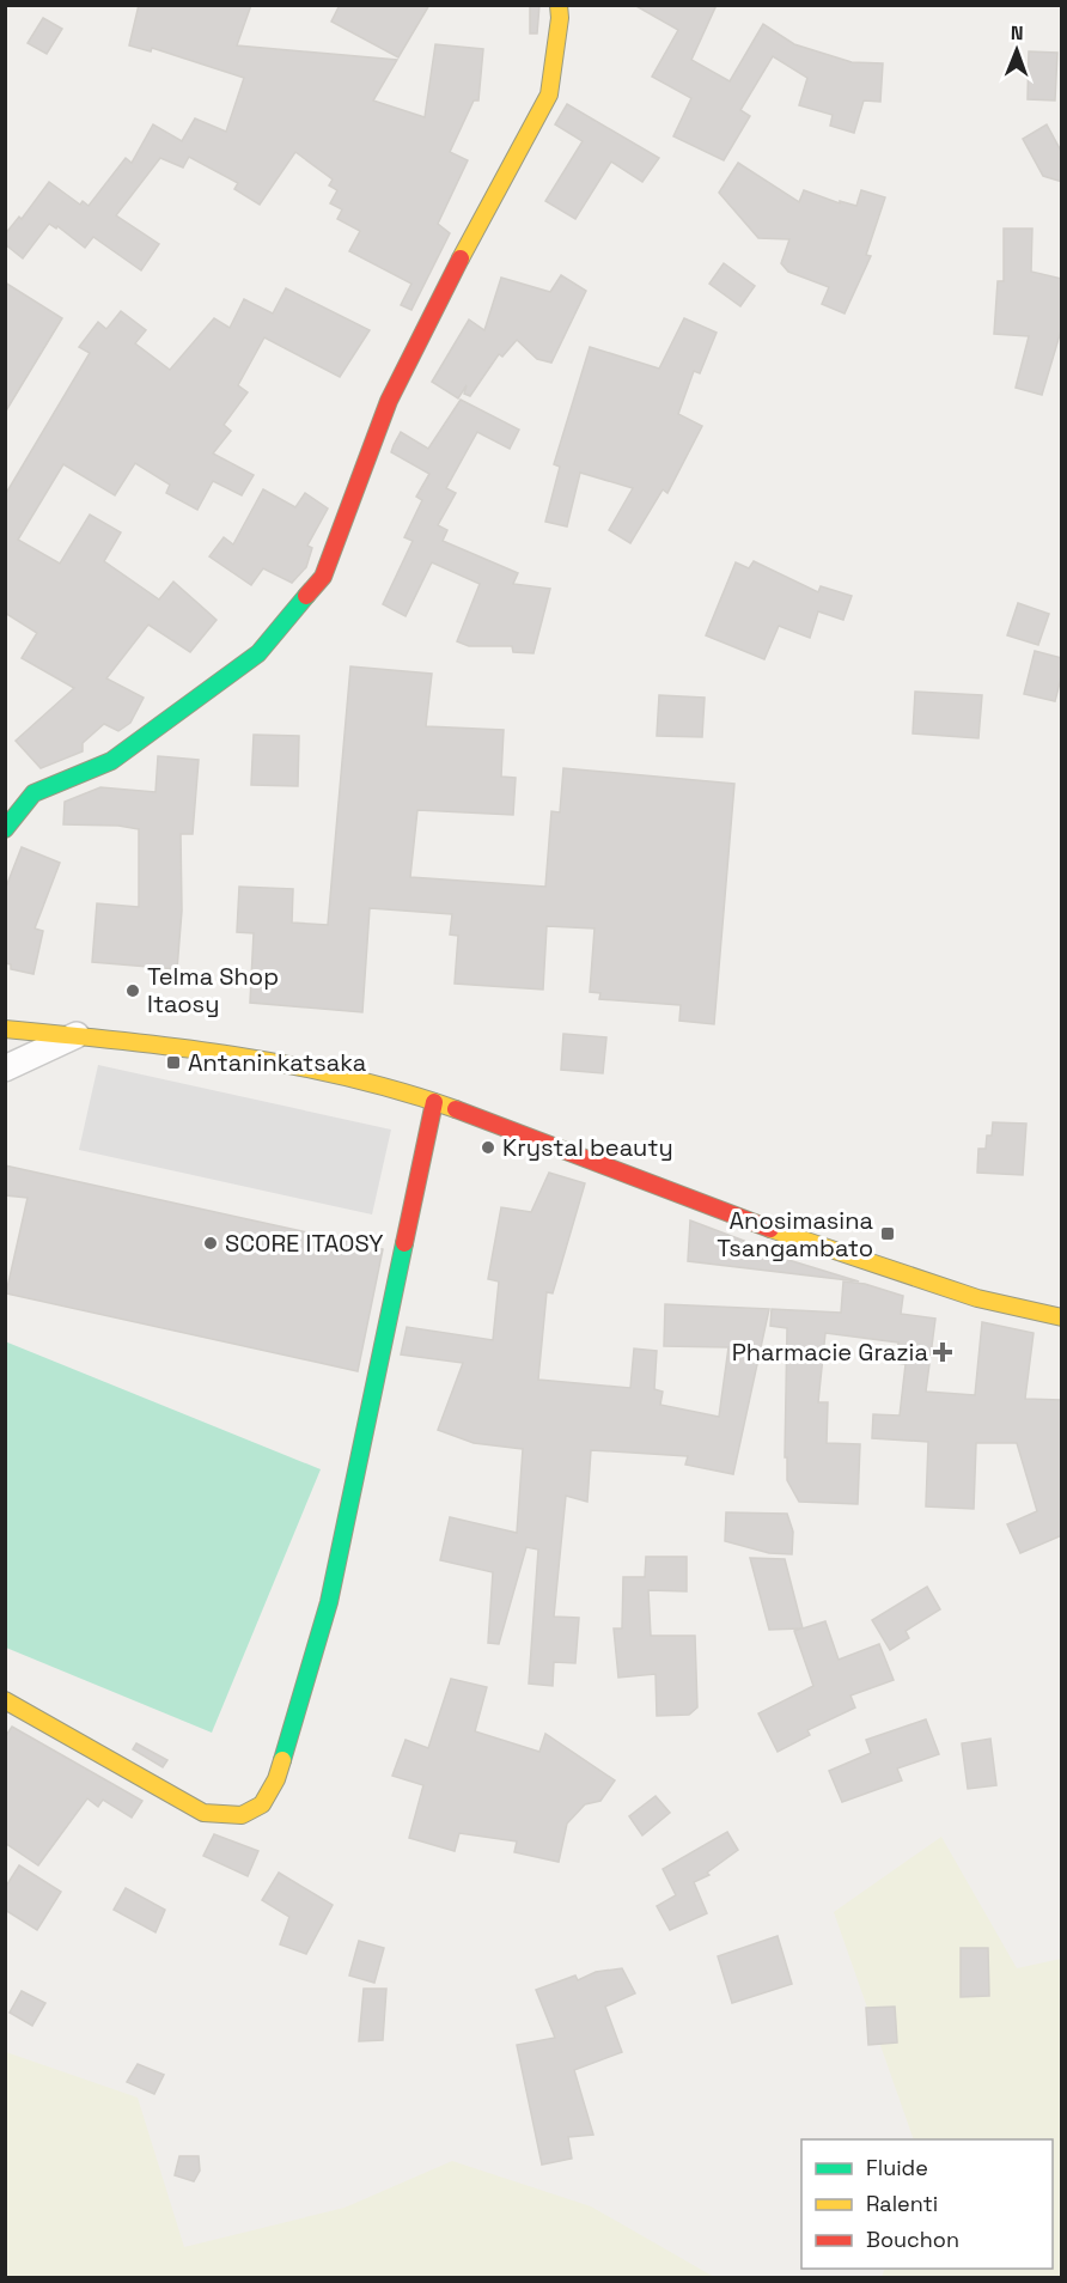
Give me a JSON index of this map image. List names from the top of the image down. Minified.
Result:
{"places":{"other":["Telma Shop Itaosy","Krystal beauty","SCORE ITAOSY"],"transit":["Antaninkatsaka","Anosimasina Tsangambato"],"health":["Pharmacie Grazia"]},"legend":["Fluide","Ralenti","Bouchon"],"north":"top"}
